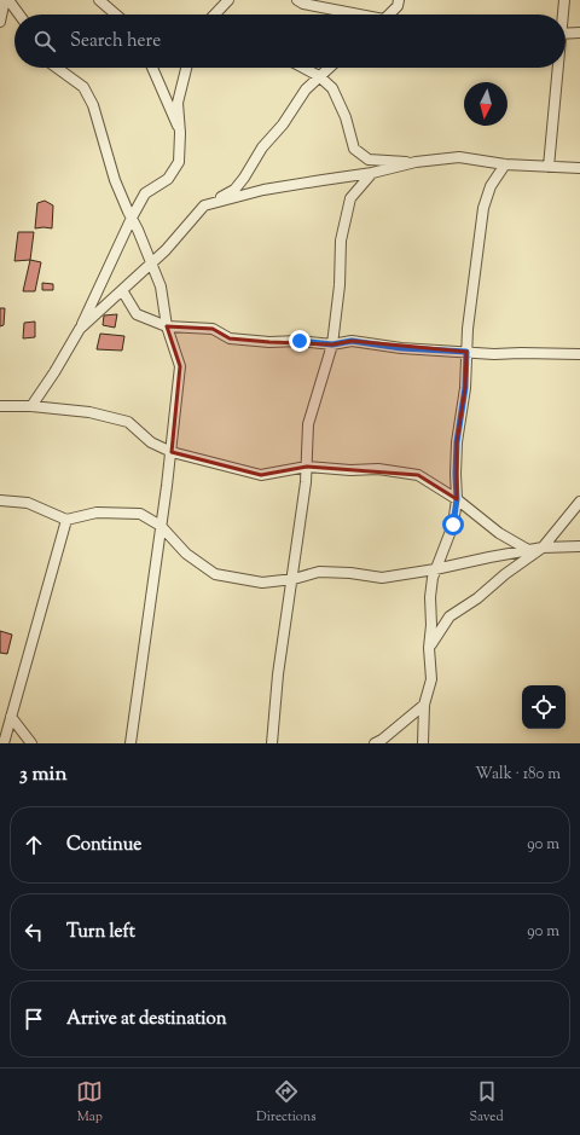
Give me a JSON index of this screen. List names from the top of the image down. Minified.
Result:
{"north":"bottom","page":{"search":"Search here","heading":["3 min","Walk · 180 m"],"list":[["Continue","90 m"],["Turn left","90 m"],"Arrive at destination"],"nav":["Map","Directions","Saved"]}}
